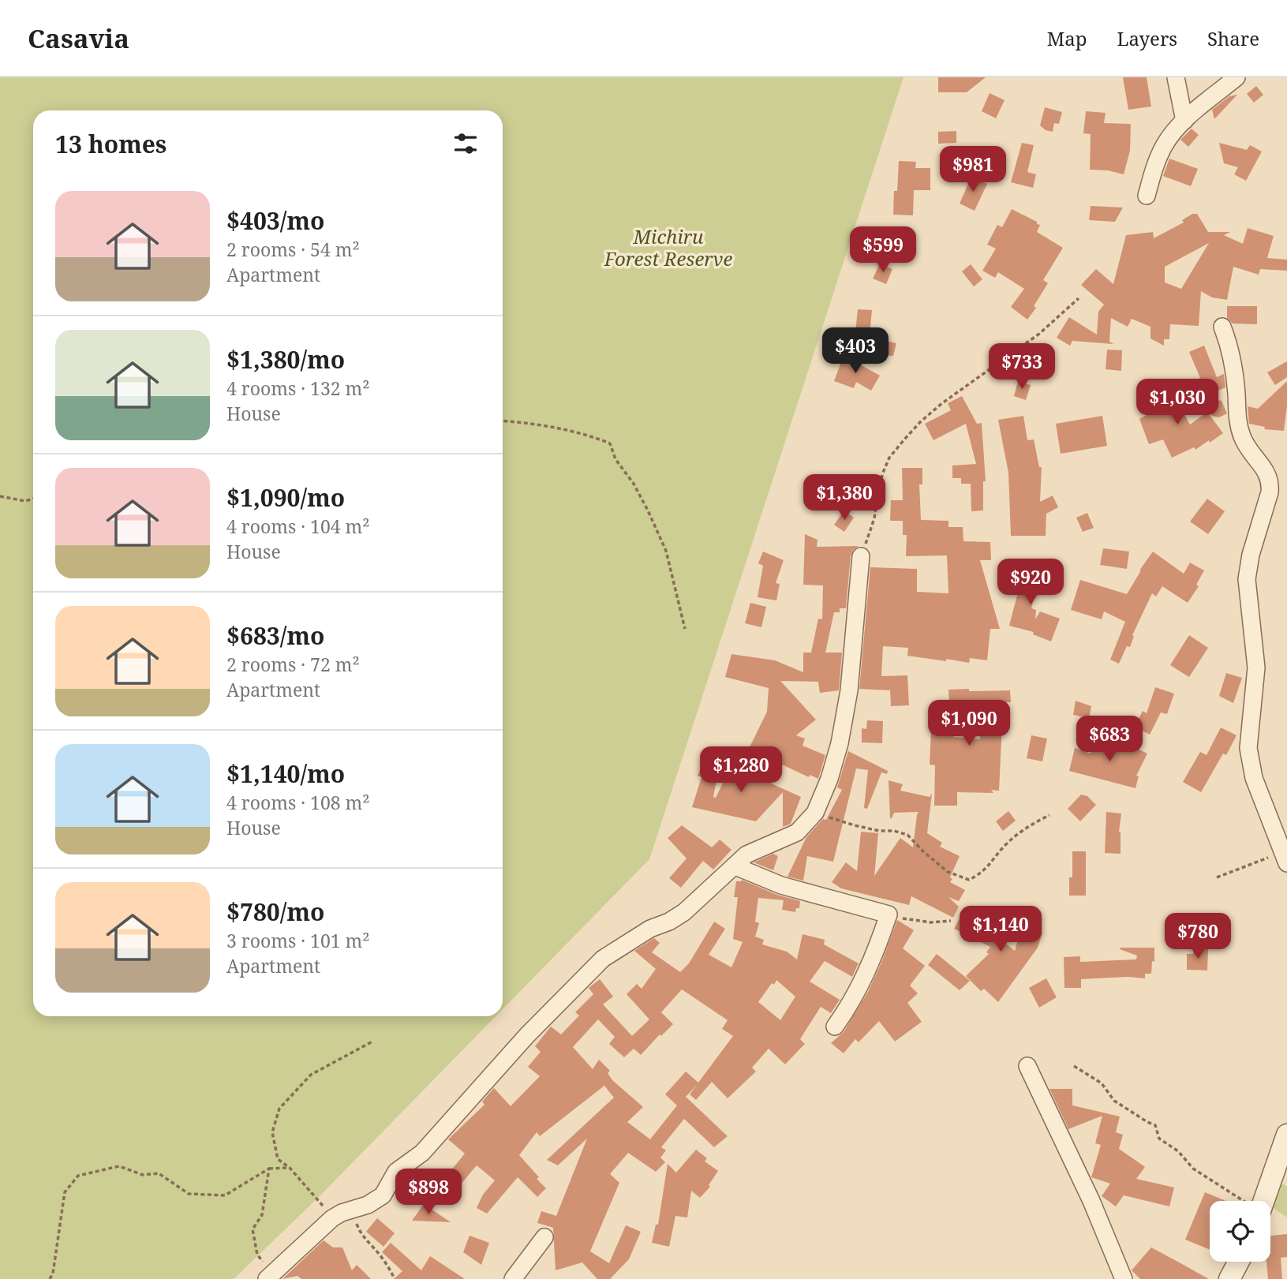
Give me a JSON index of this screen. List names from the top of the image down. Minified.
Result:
{"parks":["Michiru Forest Reserve"],"page":{"header":"Casavia","nav":["Map","Layers","Share"],"heading":"13 homes","price":["$981","$599","$403","$733","$1,030","$1,380","$920","$1,090","$683","$1,280","$1,140","$780","$898"],"list":[{"name":"$403/mo","note":"2 rooms · 54 m² · Apartment"},{"name":"$1,380/mo","note":"4 rooms · 132 m² · House"},{"name":"$1,090/mo","note":"4 rooms · 104 m² · House"},{"name":"$683/mo","note":"2 rooms · 72 m² · Apartment"},{"name":"$1,140/mo","note":"4 rooms · 108 m² · House"},{"name":"$780/mo","note":"3 rooms · 101 m² · Apartment"}]}}
